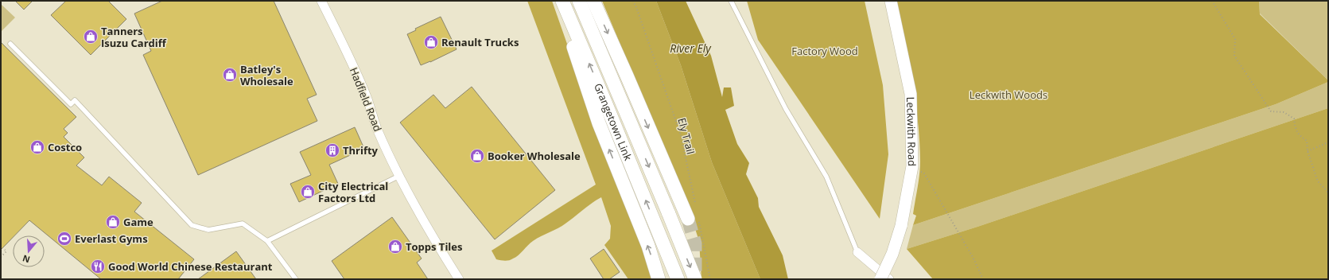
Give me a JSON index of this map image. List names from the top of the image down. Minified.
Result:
{"streets":{"main road":["Grangetown Link","Leckwith Road"],"street":["Hadfield Road"],"path":["Ely Trail"]},"water":["River Ely"],"parks":["Factory Wood","Leckwith Woods"],"places":{"shop":["Tanners Isuzu Cardiff","Renault Trucks","Batley's Wholesale","Costco","Booker Wholesale","City Electrical Factors Ltd","Game","Topps Tiles"],"building":["Thrifty"],"sports":["Everlast Gyms"],"restaurant":["Good World Chinese Restaurant"]},"north":"bottom"}
